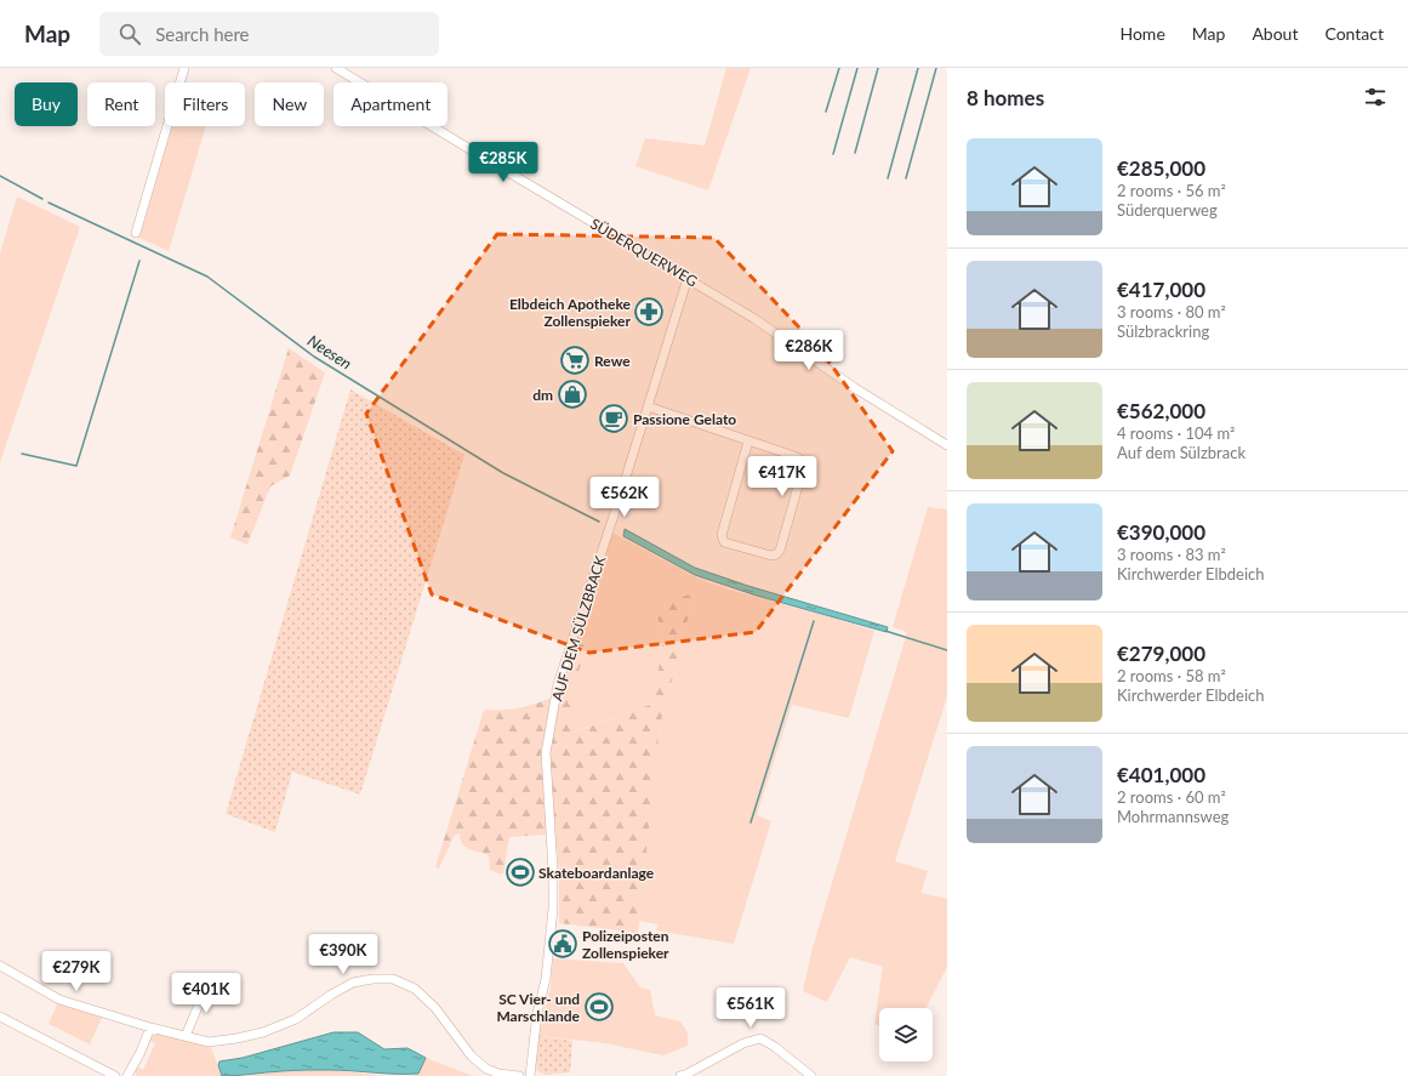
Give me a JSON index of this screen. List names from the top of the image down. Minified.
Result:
{"streets":{"street":["SÜDERQUERWEG","AUF DEM SÜLZBRACK"]},"crossings":[["SÜDERQUERWEG","AUF DEM SÜLZBRACK"]],"water":["Neesen"],"places":{"pharmacy":["Elbdeich Apotheke Zollenspieker"],"supermarket":["Rewe"],"shop":["dm"],"cafe":["Passione Gelato"],"sports":["Skateboardanlage","SC Vier- und Marschlande"],"public building":["Polizeiposten Zollenspieker"]},"page":{"header":"Map","search":"Search here","nav":["Home","Map","About","Contact"],"heading":"8 homes","chip":["Buy","Rent","Filters","New","Apartment"],"list":[{"name":"€285,000","note":"2 rooms · 56 m² · Süderquerweg"},{"name":"€417,000","note":"3 rooms · 80 m² · Sülzbrackring"},{"name":"€562,000","note":"4 rooms · 104 m² · Auf dem Sülzbrack"},{"name":"€390,000","note":"3 rooms · 83 m² · Kirchwerder Elbdeich"},{"name":"€279,000","note":"2 rooms · 58 m² · Kirchwerder Elbdeich"},{"name":"€401,000","note":"2 rooms · 60 m² · Mohrmannsweg"}],"price":["€285K","€286K","€417K","€562K","€390K","€279K","€401K","€561K"]}}
